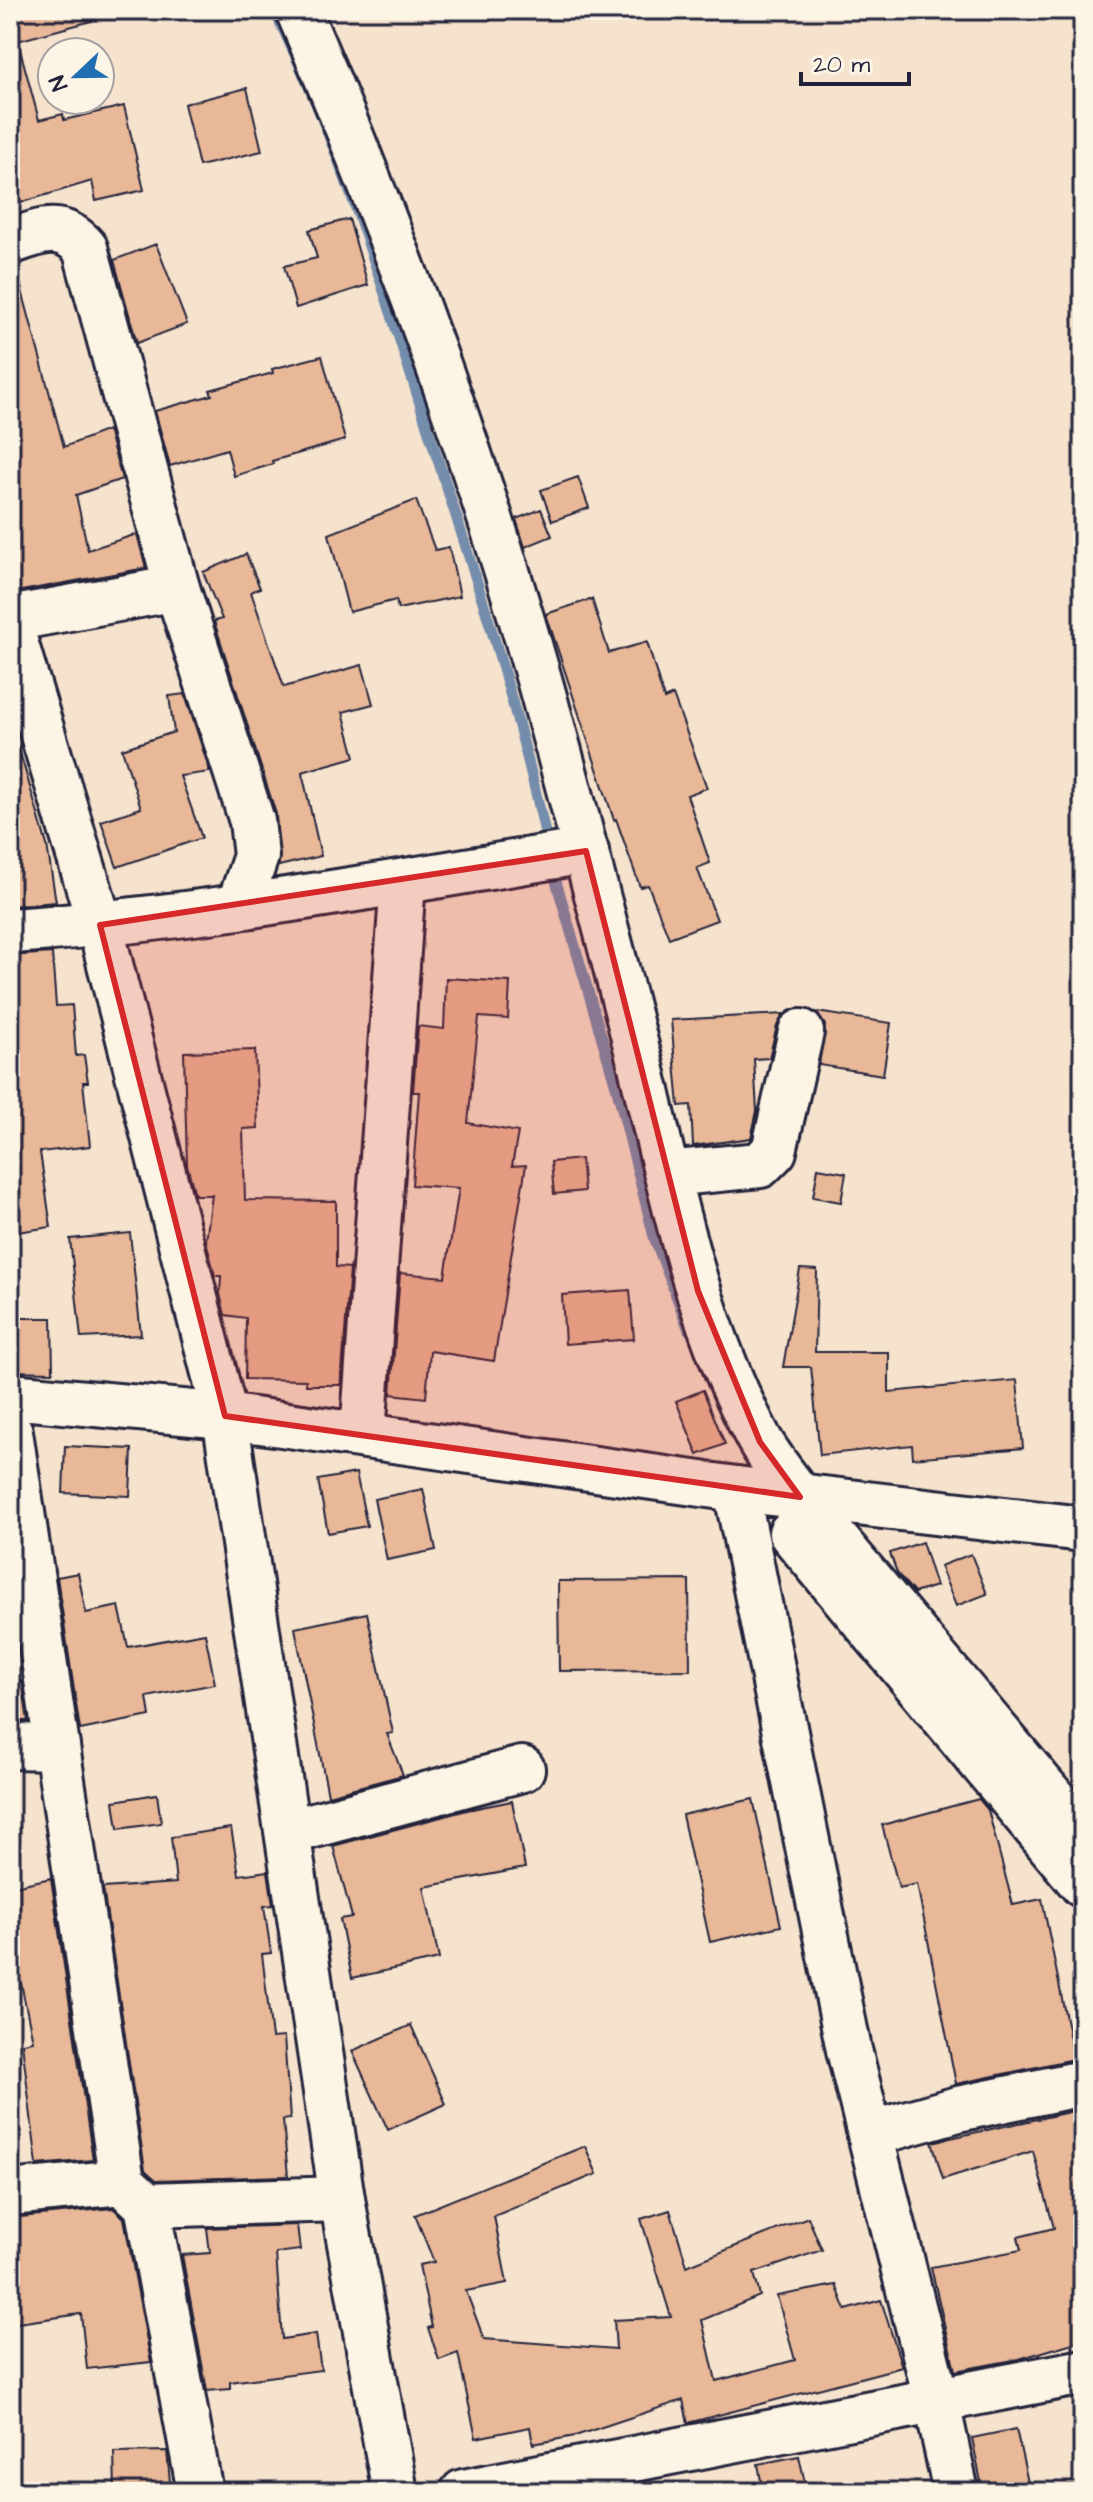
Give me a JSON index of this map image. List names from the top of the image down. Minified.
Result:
{"scale_bar":"20 m","north":"left"}
